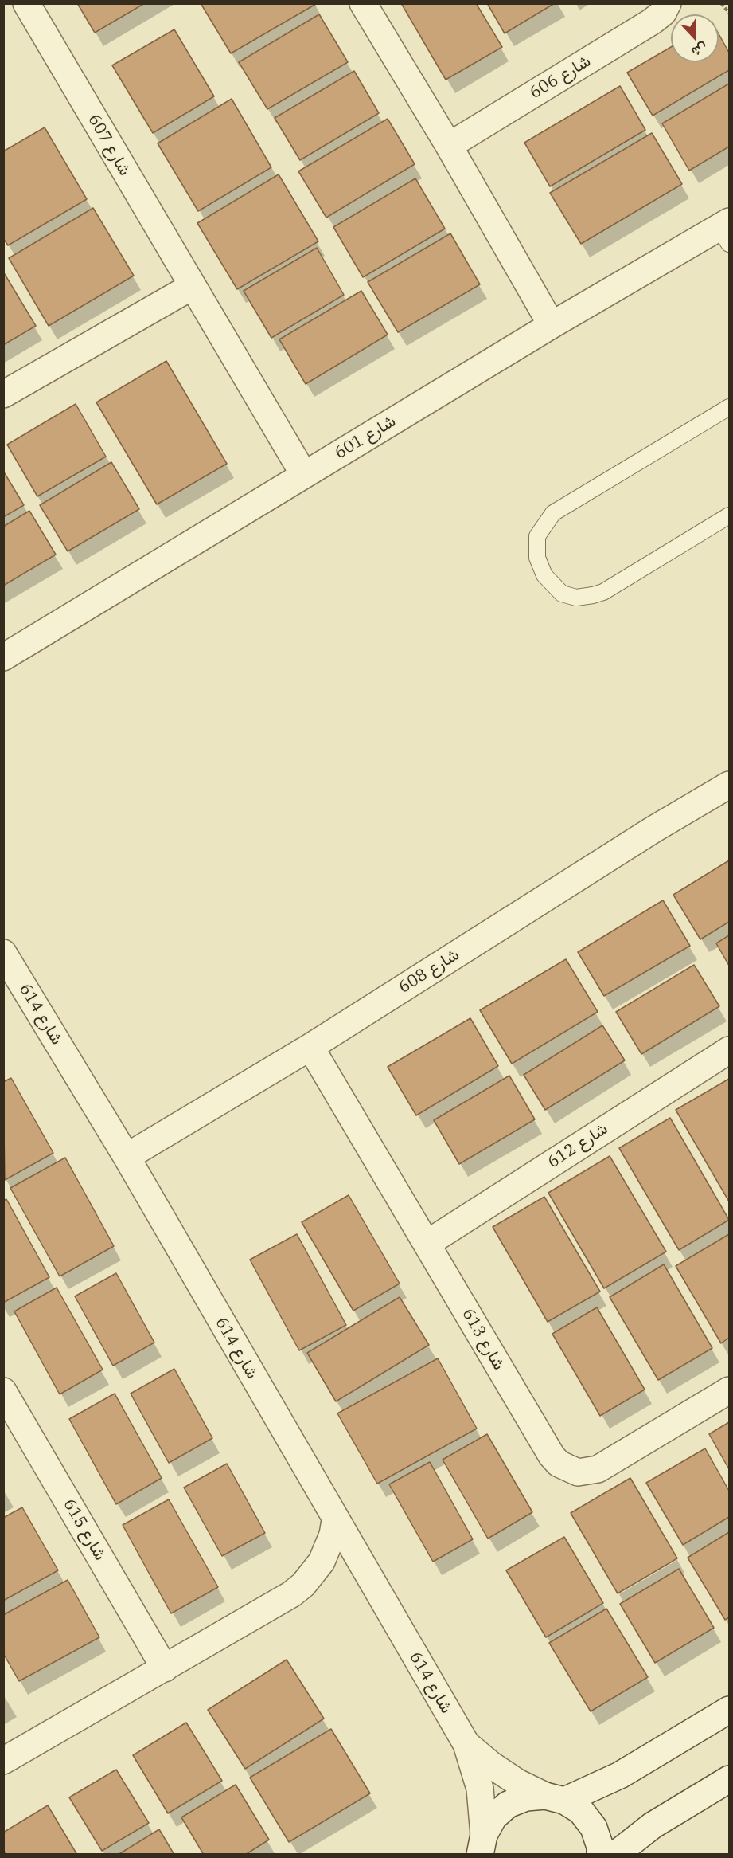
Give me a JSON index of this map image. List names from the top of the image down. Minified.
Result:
{"streets":{"street":["شارع 606","شارع 607","شارع 601","شارع 608","شارع 614","شارع 612","شارع 613","شارع 615"]},"crossings":[["شارع 607","شارع 601"],["شارع 608","شارع 614"],["شارع 608","شارع 613"],["شارع 612","شارع 613"]],"north":"bottom"}
